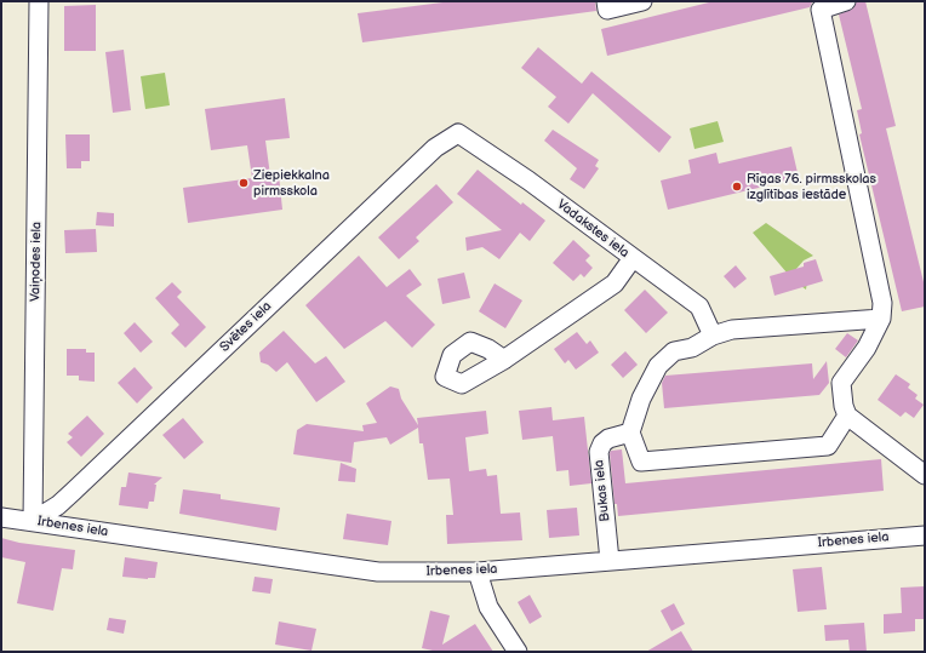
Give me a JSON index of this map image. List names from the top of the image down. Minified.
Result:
{"streets":{"street":["Vadakstes iela","Vaiņodes iela","Svētes iela","Bukas iela","Irbenes iela"]},"crossings":[["Vadakstes iela","Svētes iela"],["Vaiņodes iela","Svētes iela"],["Vaiņodes iela","Irbenes iela"],["Svētes iela","Irbenes iela"],["Bukas iela","Irbenes iela"]],"places":["Ziepiekkalna pirmsskola","Rīgas 76. pirmsskolas izglītības iestāde"]}
